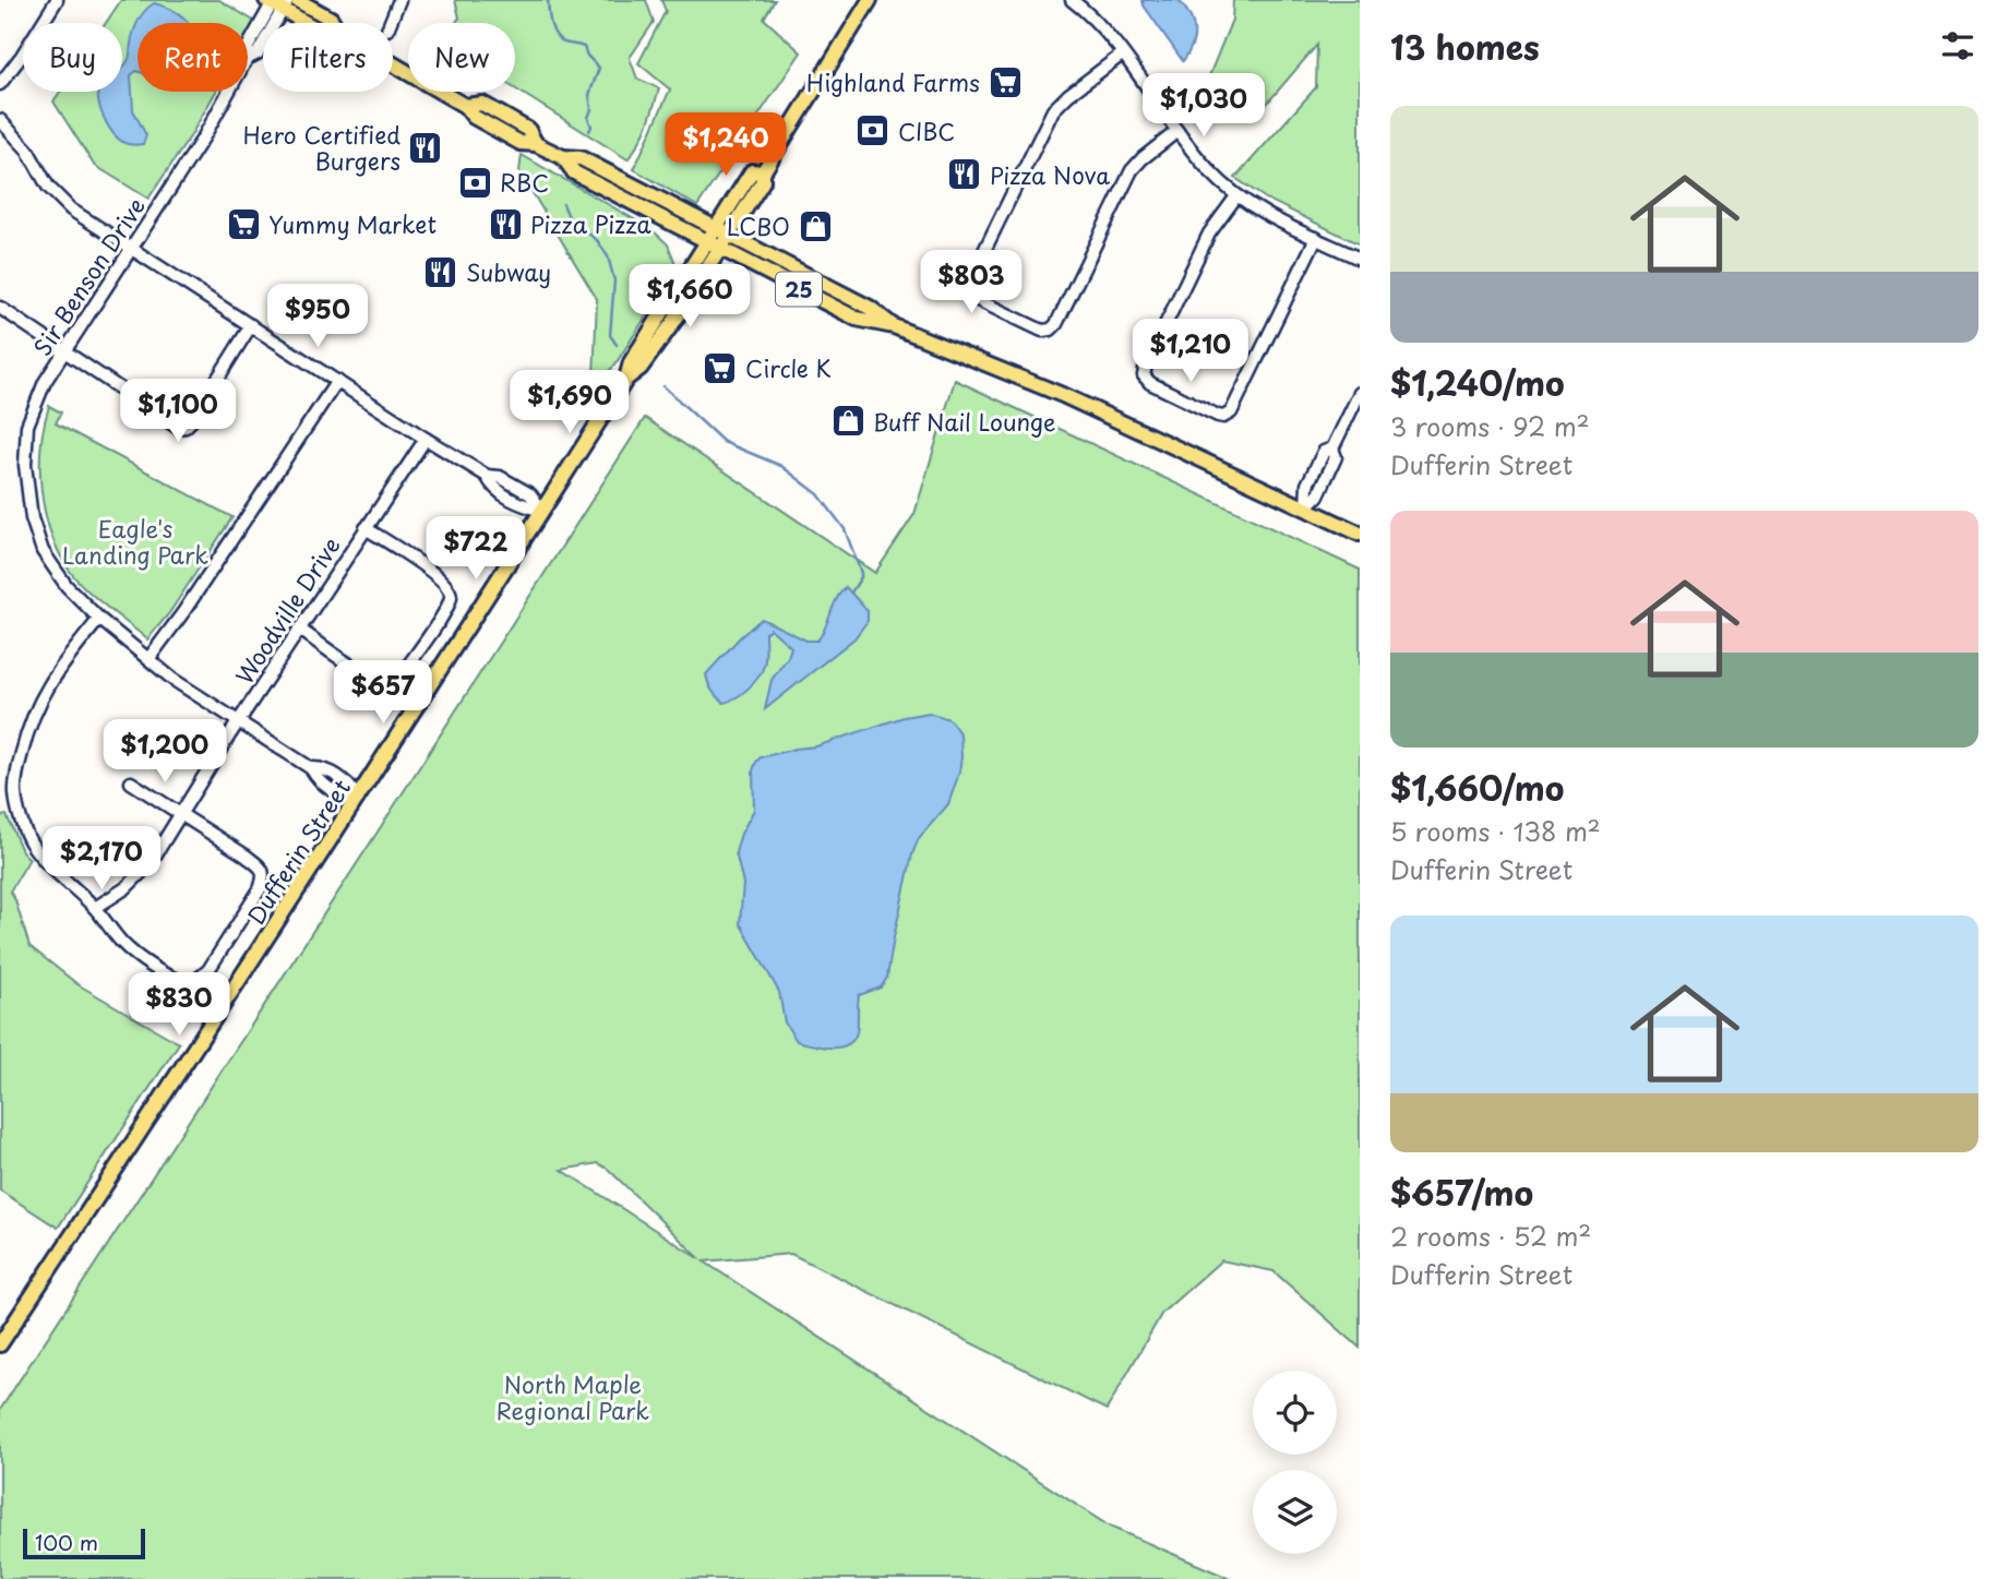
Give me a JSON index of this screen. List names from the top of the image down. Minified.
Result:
{"streets":{"main road":["25","Dufferin Street"],"street":["Sir Benson Drive","Woodville Drive"]},"crossings":[["Sir Benson Drive","25"],["Sir Benson Drive","Woodville Drive"],["Sir Benson Drive","Dufferin Street"],["25","Dufferin Street"]],"parks":["Eagle's Landing Park","North Maple Regional Park"],"places":{"supermarket":["Highland Farms","Yummy Market","Circle K"],"bank":["CIBC","RBC"],"restaurant":["Hero Certified Burgers","Pizza Nova","Pizza Pizza","Subway"],"shop":["LCBO","Buff Nail Lounge"]},"scale_bar":"100 m","page":{"heading":"13 homes","chip":["Buy","Rent","Filters","New"],"price":["$1,030","$1,240","$803","$1,660","$950","$1,210","$1,690","$1,100","$722","$657","$1,200","$2,170","$830"],"list":[{"name":"$1,240/mo","note":"3 rooms · 92 m² · Dufferin Street"},{"name":"$1,660/mo","note":"5 rooms · 138 m² · Dufferin Street"},{"name":"$657/mo","note":"2 rooms · 52 m² · Dufferin Street"}],"scale":"100 m"}}
